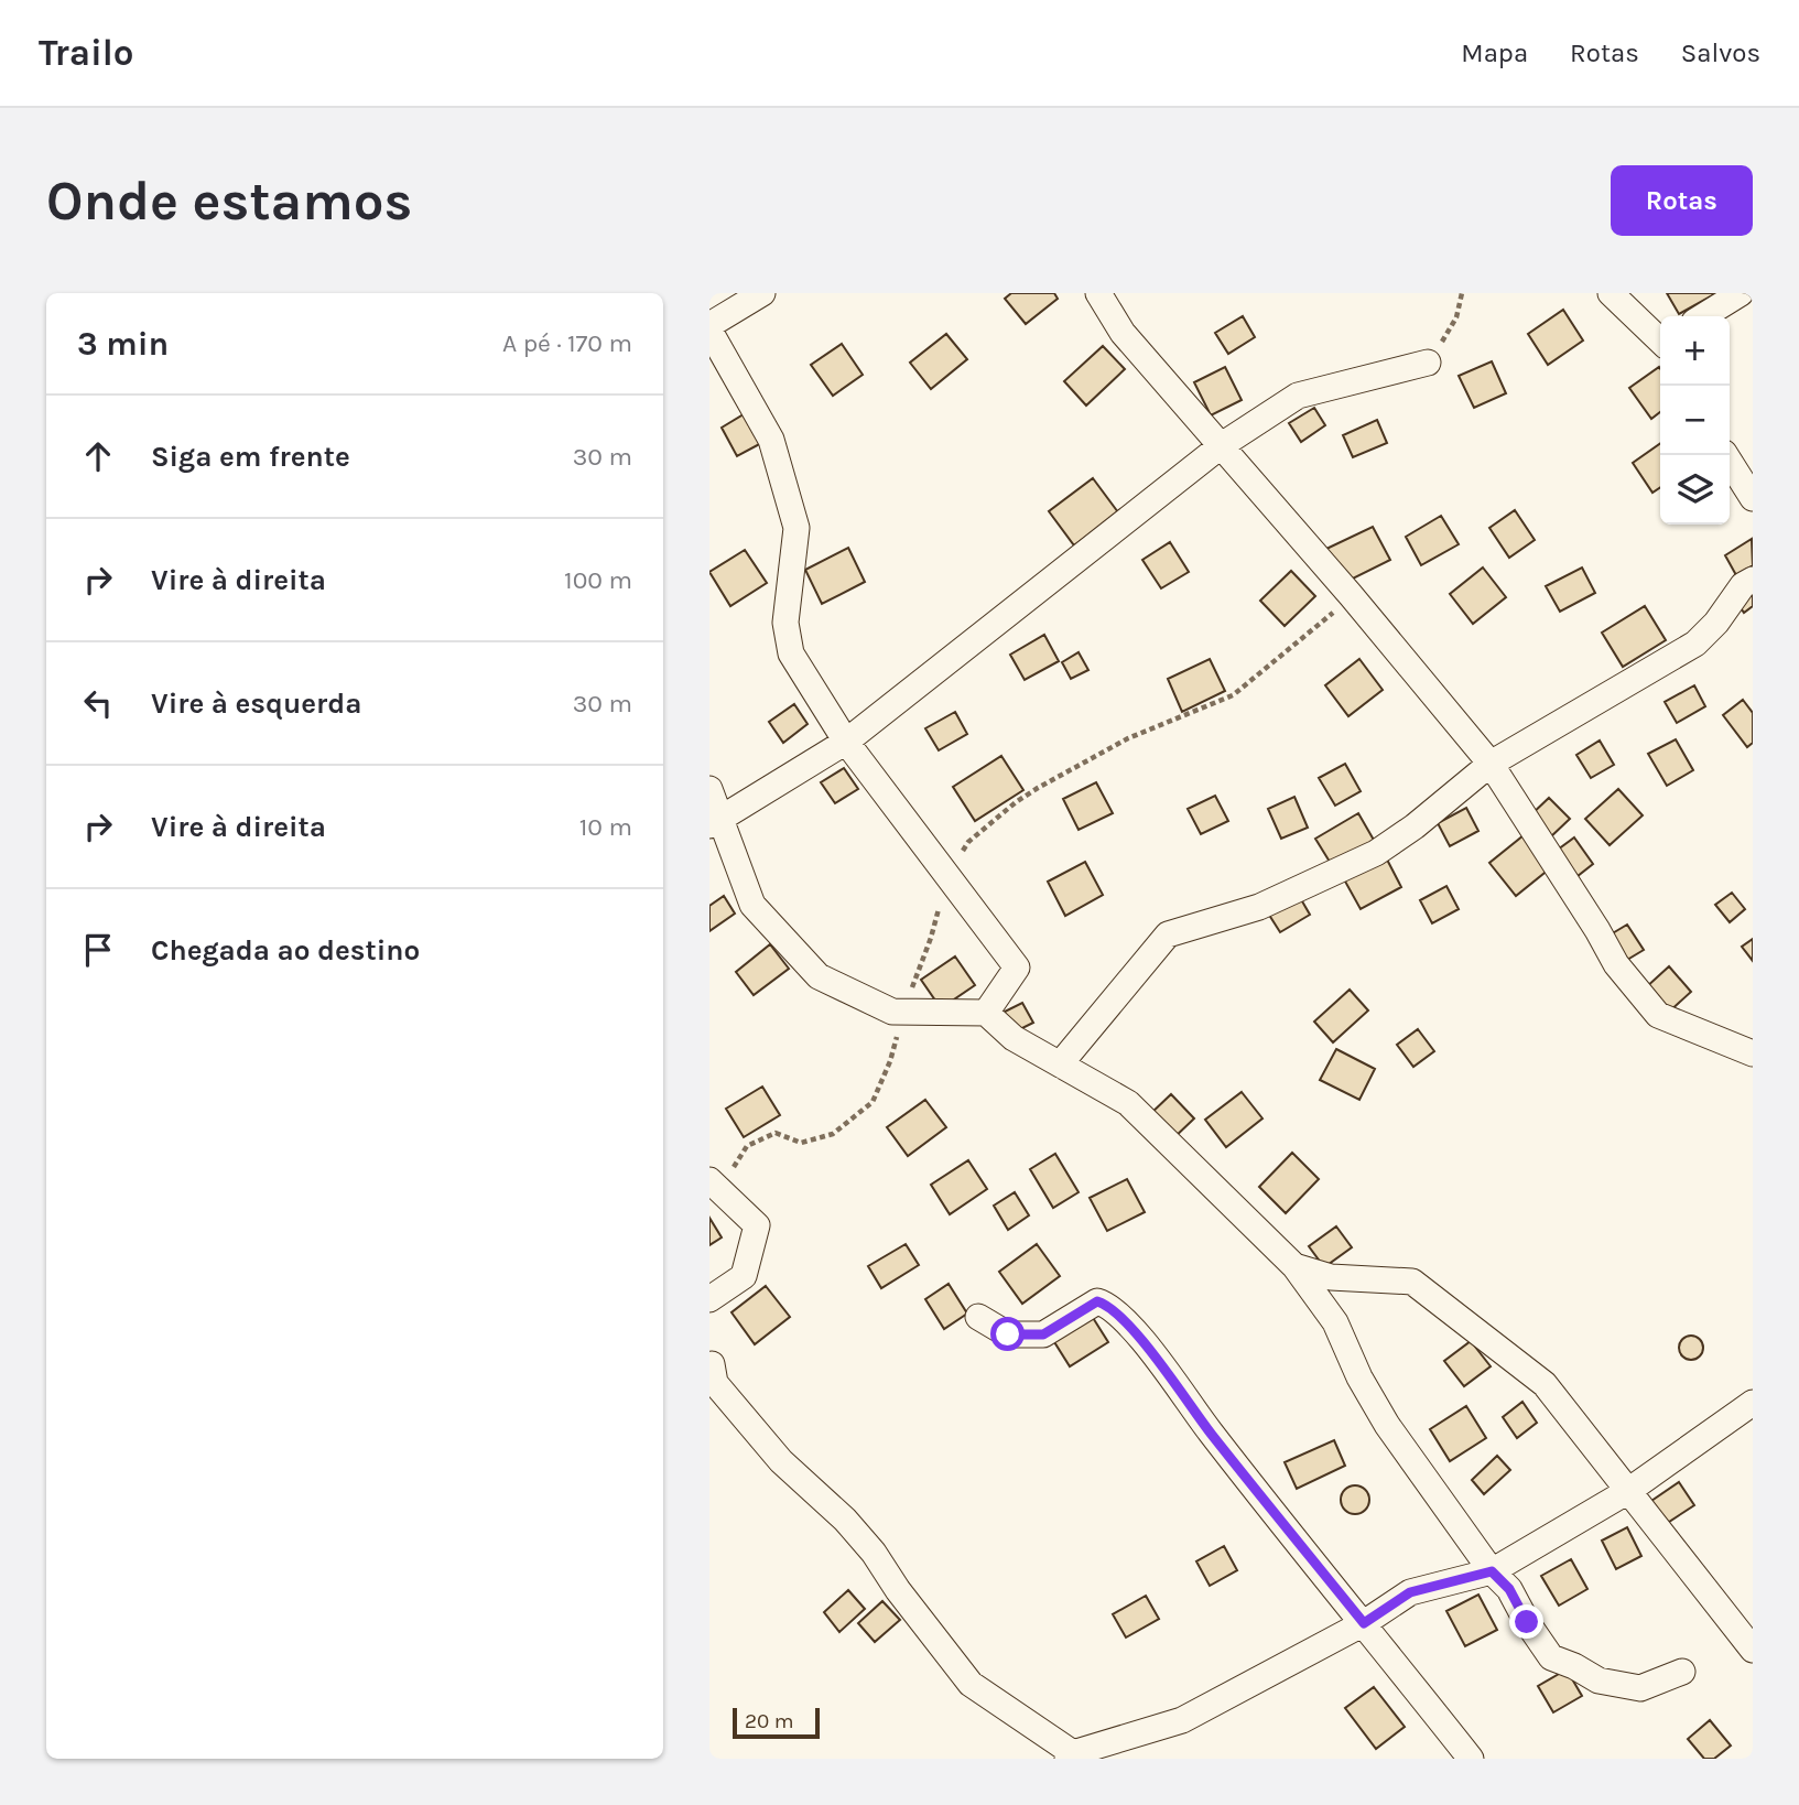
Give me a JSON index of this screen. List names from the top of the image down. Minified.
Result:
{"scale_bar":"20 m","page":{"header":"Trailo","nav":["Mapa","Rotas","Salvos"],"buttons":"Rotas","title":"Onde estamos","heading":["3 min","A pé · 170 m"],"map_buttons":["+","−"],"list":[["Siga em frente","30 m"],["Vire à direita","100 m"],["Vire à esquerda","30 m"],["Vire à direita","10 m"],"Chegada ao destino"],"scale":"20 m"}}
